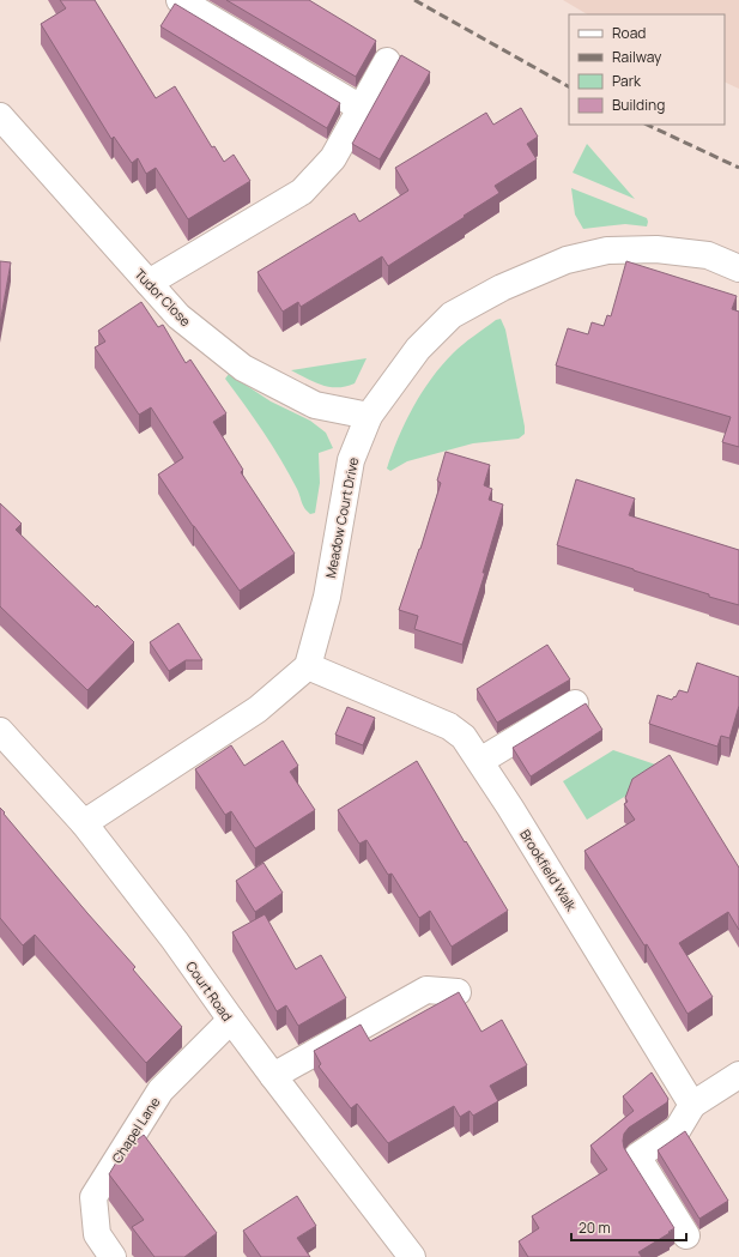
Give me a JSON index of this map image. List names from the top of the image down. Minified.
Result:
{"streets":{"street":["Tudor Close","Meadow Court Drive","Brookfield Walk","Court Road","Chapel Lane"]},"crossings":[["Tudor Close","Meadow Court Drive"],["Meadow Court Drive","Brookfield Walk"],["Court Road","Chapel Lane"]],"legend":["Road","Railway","Park","Building"],"scale_bar":"20 m"}
